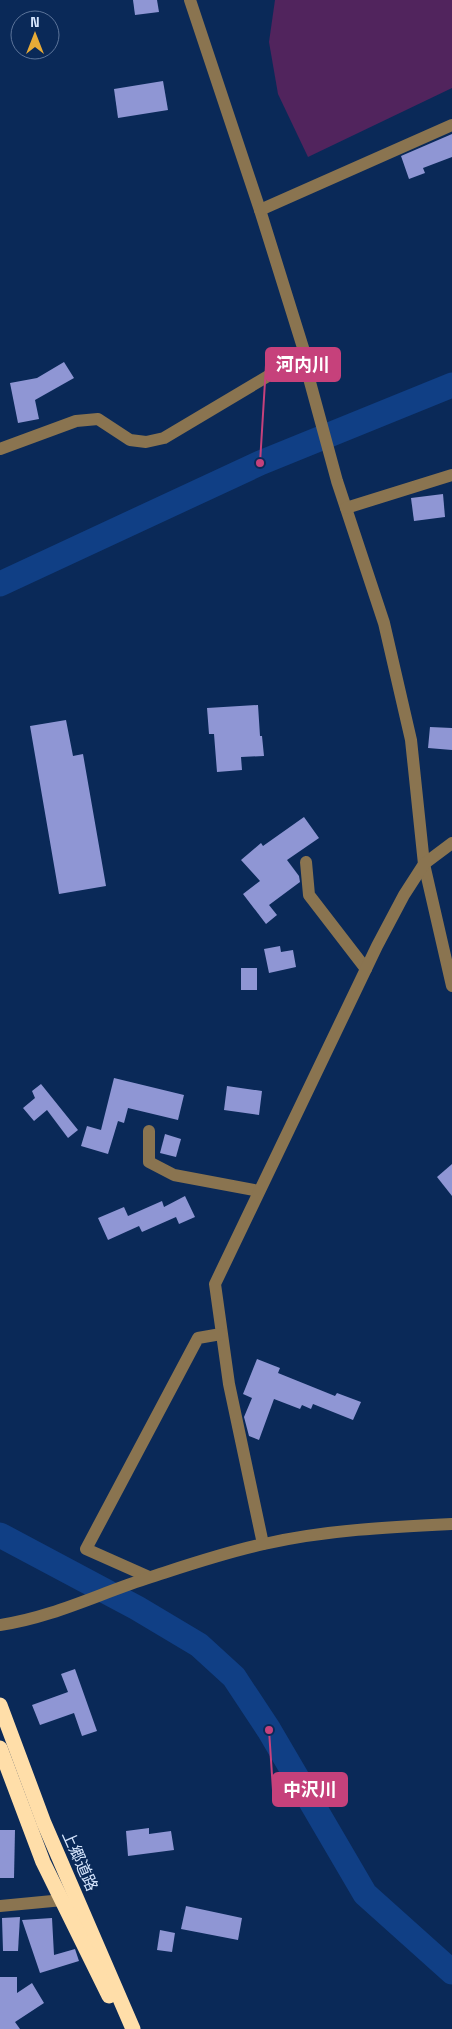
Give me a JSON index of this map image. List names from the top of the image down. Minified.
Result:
{"streets":{"highway":["上郷道路"]},"places":["河内川","中沢川"],"north":"top"}
